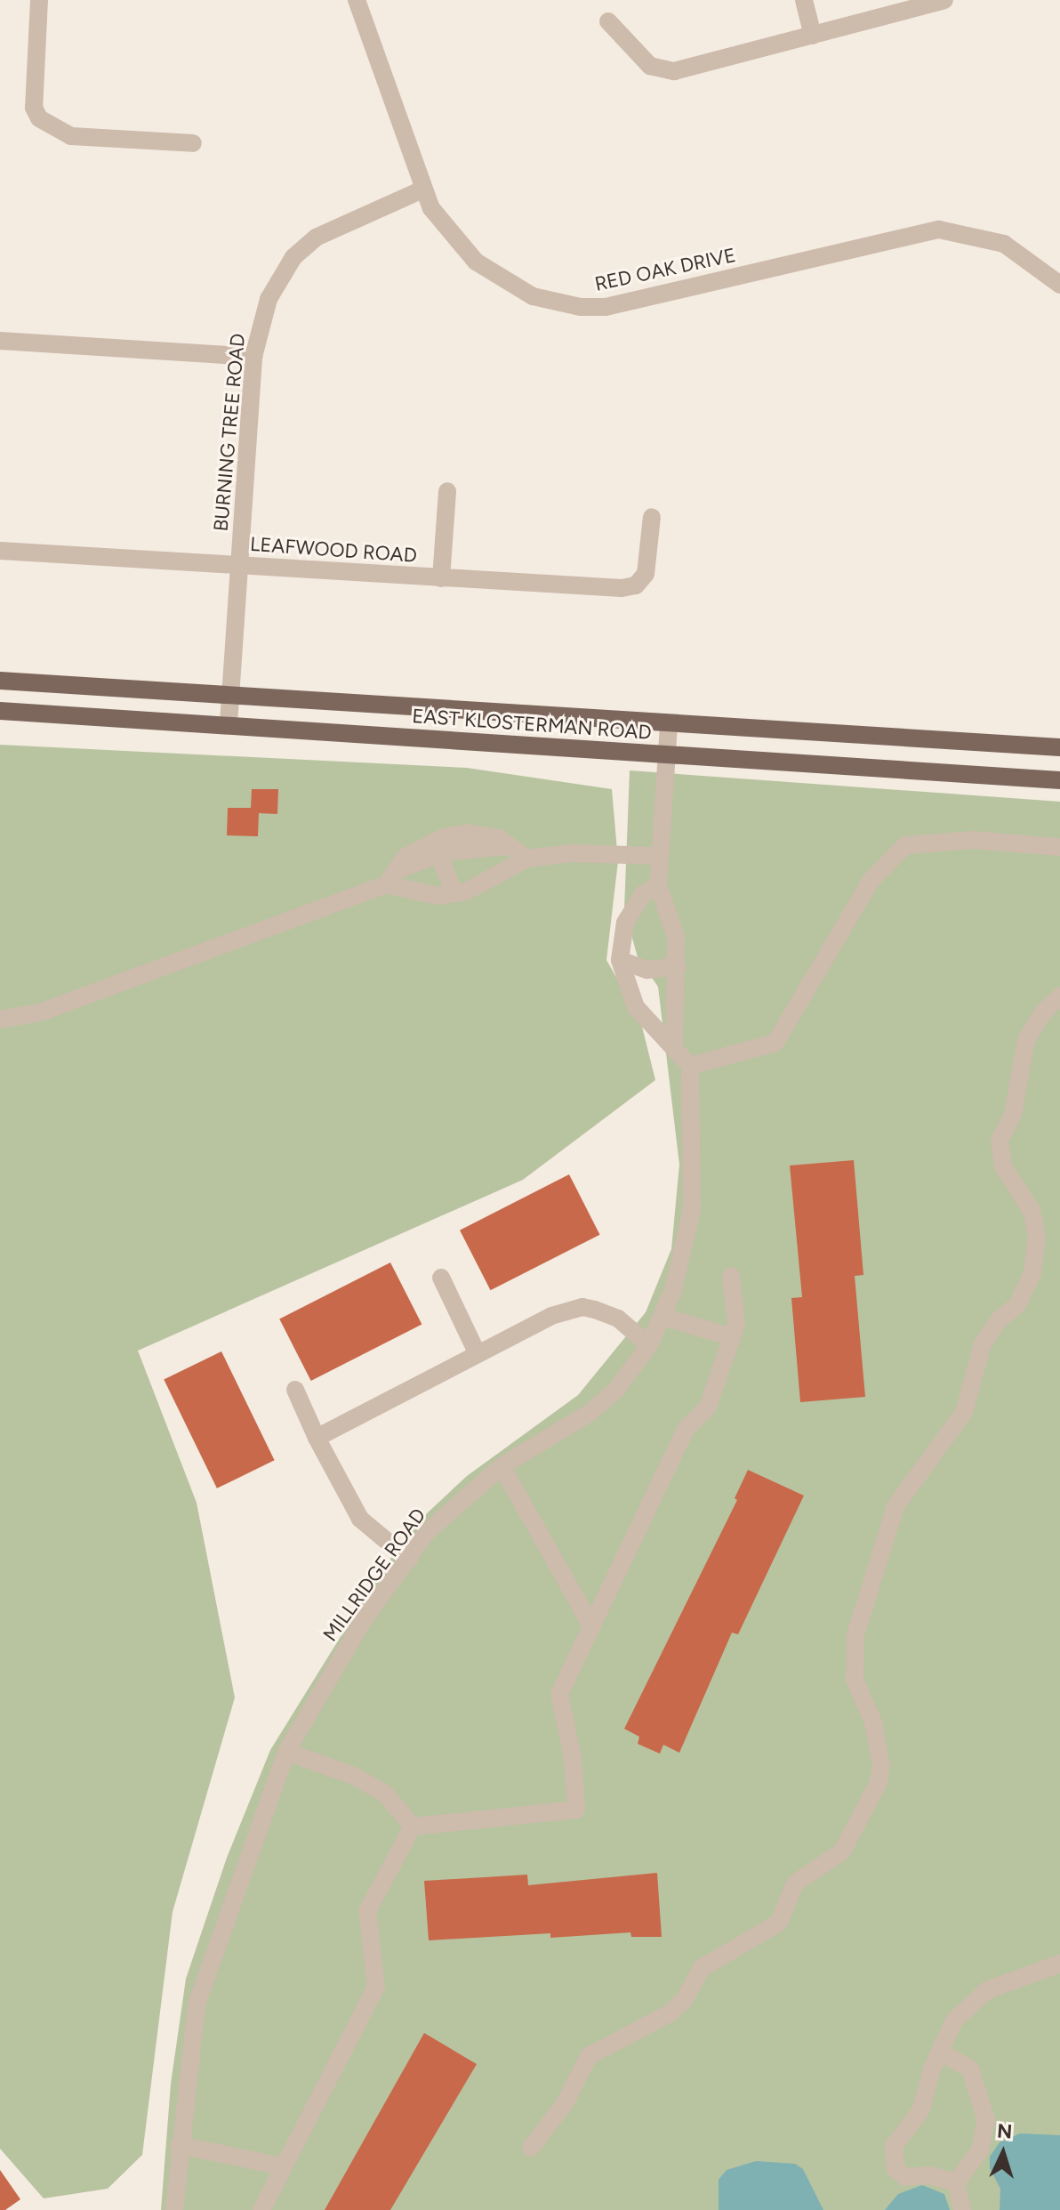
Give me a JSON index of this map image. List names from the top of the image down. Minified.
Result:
{"streets":{"main road":["EAST KLOSTERMAN ROAD"],"street":["RED OAK DRIVE","BURNING TREE ROAD","LEAFWOOD ROAD","MILLRIDGE ROAD"]},"crossings":[["RED OAK DRIVE","BURNING TREE ROAD"],["BURNING TREE ROAD","LEAFWOOD ROAD"],["BURNING TREE ROAD","EAST KLOSTERMAN ROAD"]],"north":"top"}
